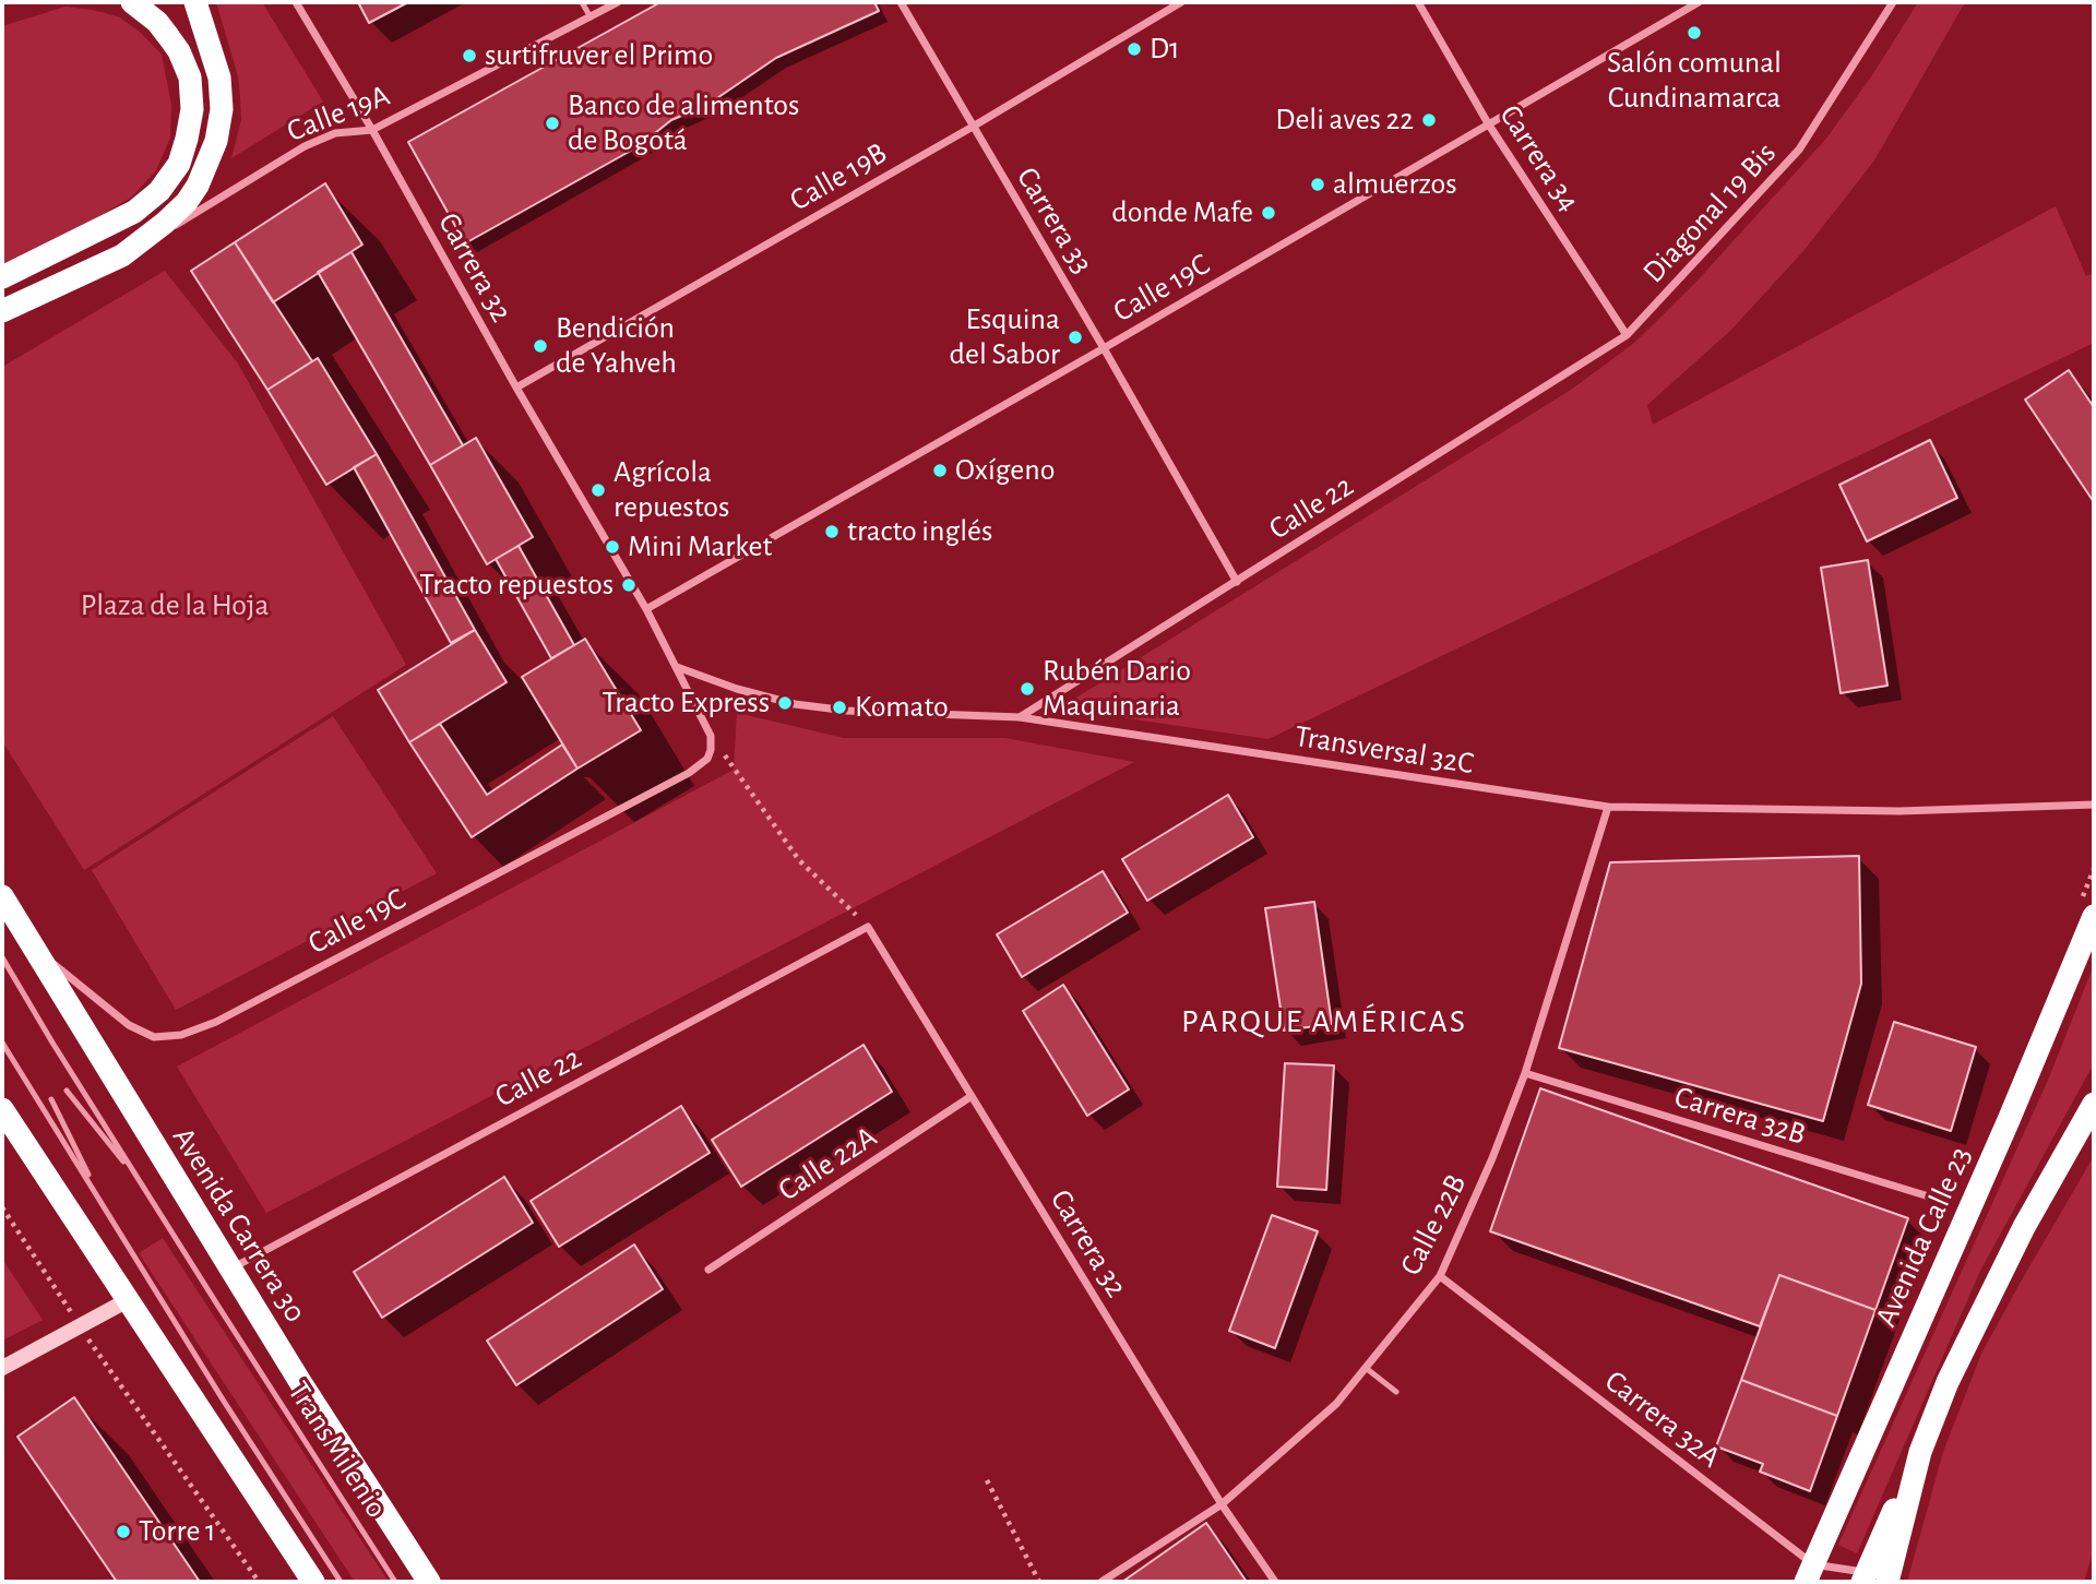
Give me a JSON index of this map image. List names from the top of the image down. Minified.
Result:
{"streets":{"highway":["Avenida Carrera 30","Avenida Calle 23"],"street":["Calle 19A","Carrera 34","Calle 19B","Diagonal 19 Bis","Carrera 33","Carrera 32","Calle 19C","Calle 22","Transversal 32C","Carrera 32B","Calle 22A","Calle 22B","Carrera 32A"],"lane":["TransMilenio"]},"crossings":[["Calle 19A","Carrera 32"],["Carrera 34","Diagonal 19 Bis"],["Carrera 34","Calle 19C"],["Carrera 34","Calle 22"],["Calle 19B","Carrera 33"],["Calle 19B","Carrera 32"],["Diagonal 19 Bis","Calle 22"],["Carrera 33","Calle 19C"],["Carrera 33","Calle 22"],["Carrera 32","Calle 19C"],["Carrera 32","Calle 22"],["Carrera 32","Transversal 32C"],["Carrera 32","Calle 22A"],["Carrera 32","Calle 22B"],["Calle 19C","Avenida Carrera 30"],["Calle 22","Transversal 32C"],["Calle 22","Avenida Carrera 30"],["Transversal 32C","Calle 22B"],["Carrera 32B","Calle 22B"],["Calle 22B","Carrera 32A"],["Avenida Calle 23","Carrera 32A"]],"districts":["PARQUE AMÉRICAS"],"parks":["Plaza de la Hoja"],"places":["Salón comunal Cundinamarca","D1","surtifruver el Primo","Deli aves 22","Banco de alimentos de Bogotá","almuerzos","donde Mafe","Esquina del Sabor","Bendición de Yahveh","Oxígeno","Agrícola repuestos","tracto inglés","Mini Market","Tracto repuestos","Rubén Dario Maquinaria","Tracto Express","Komato","Torre 1"]}
